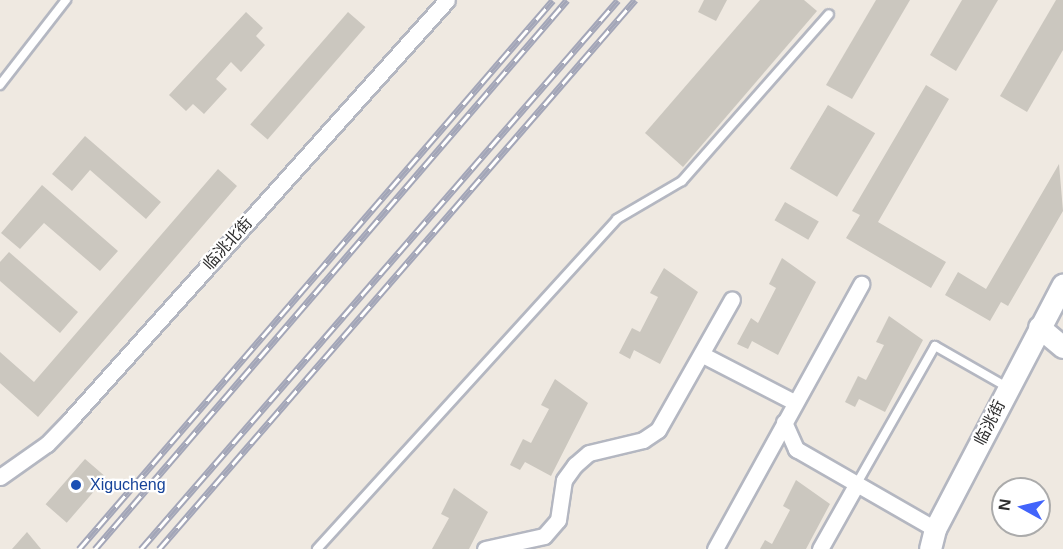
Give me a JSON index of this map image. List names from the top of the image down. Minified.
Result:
{"streets":{"street":["临洮北街","临洮街"]},"places":["Xigucheng"],"north":"left"}
